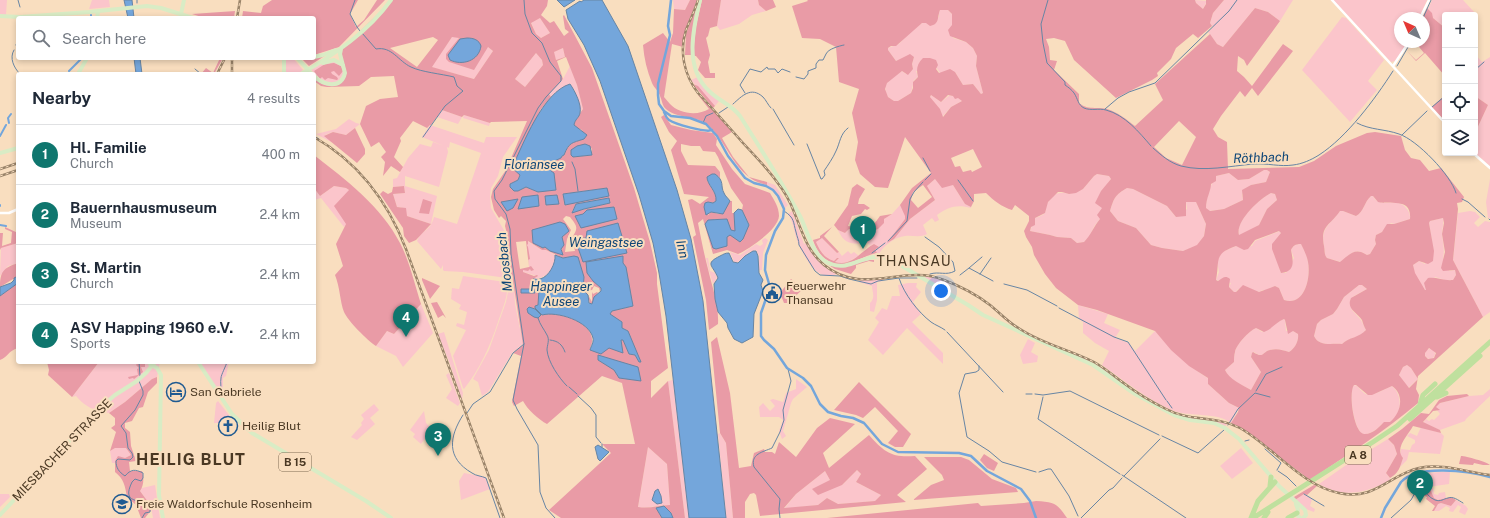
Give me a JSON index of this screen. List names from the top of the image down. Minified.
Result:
{"streets":{"highway":["A 8"],"main road":["MIESBACHER STRASSE","B 15"]},"districts":["THANSAU","HEILIG BLUT"],"water":["Röthbach","Floriansee","Weingastsee","Inn","Moosbach","Happinger Ausee"],"places":{"public building":["Feuerwehr Thansau"],"hotel":["San Gabriele"],"church":["Heilig Blut"],"school or university":["Freie Waldorfschule Rosenheim"]},"north":"top left","page":{"map_buttons":["+","−"],"search":"Search here","heading":["Nearby","4 results"],"list":[{"mark":"1","name":"Hl. Familie","note":"Church","value":"400 m"},{"mark":"2","name":"Bauernhausmuseum","note":"Museum","value":"2.4 km"},{"mark":"3","name":"St. Martin","note":"Church","value":"2.4 km"},{"mark":"4","name":"ASV Happing 1960 e.V.","note":"Sports","value":"2.4 km"}],"pins":["1","4","3","2"]}}
